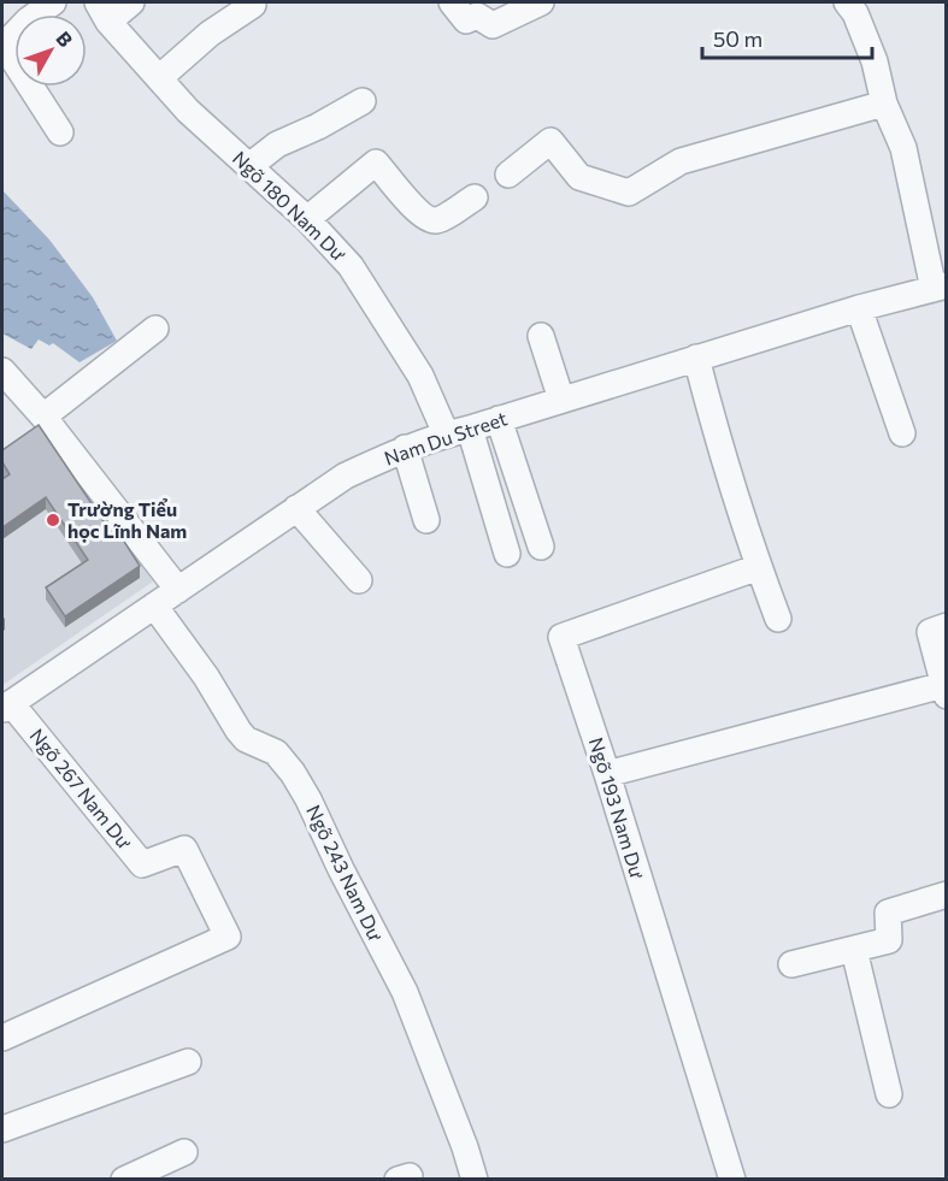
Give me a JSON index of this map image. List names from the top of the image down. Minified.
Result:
{"streets":{"street":["Ngõ 180 Nam Dư","Nam Du Street","Ngõ 267 Nam Dư","Ngõ 193 Nam Dư","Ngõ 243 Nam Dư"]},"crossings":[["Ngõ 180 Nam Dư","Nam Du Street"],["Nam Du Street","Ngõ 267 Nam Dư"],["Nam Du Street","Ngõ 243 Nam Dư"]],"places":["Trường Tiểu học Lĩnh Nam"],"scale_bar":"50 m","north":"top right"}
